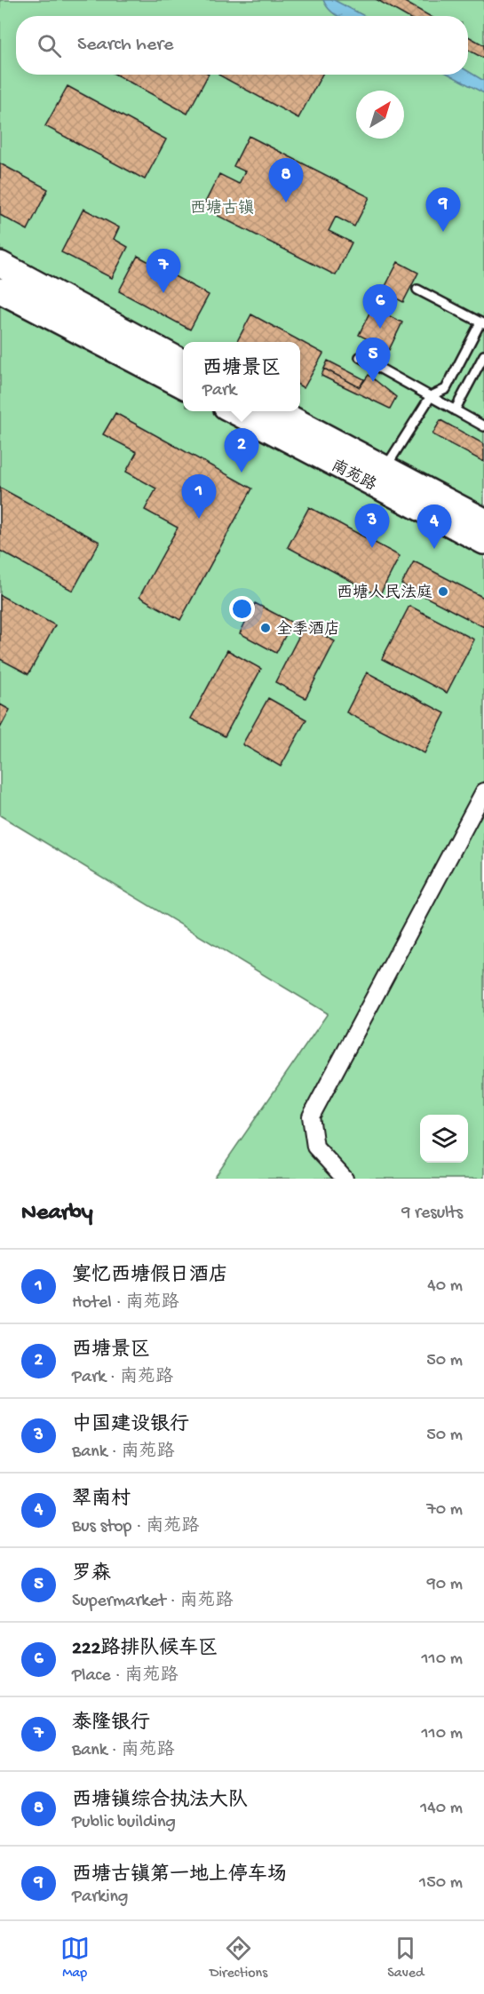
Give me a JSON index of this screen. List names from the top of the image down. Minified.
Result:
{"streets":{"main road":["南苑路"]},"parks":["西塘古镇"],"places":["西塘人民法庭","全季酒店"],"north":"top right","page":{"search":"Search here","pins":["8","9","7","6","5","2","1","3","4"],"popup":["西塘景区","Park"],"heading":["Nearby","9 results"],"list":[{"mark":"1","name":"宴忆西塘假日酒店","note":"Hotel · 南苑路","value":"40 m"},{"mark":"2","name":"西塘景区","note":"Park · 南苑路","value":"50 m"},{"mark":"3","name":"中国建设银行","note":"Bank · 南苑路","value":"50 m"},{"mark":"4","name":"翠南村","note":"Bus stop · 南苑路","value":"70 m"},{"mark":"5","name":"罗森","note":"Supermarket · 南苑路","value":"90 m"},{"mark":"6","name":"222路排队候车区","note":"Place · 南苑路","value":"110 m"},{"mark":"7","name":"泰隆银行","note":"Bank · 南苑路","value":"110 m"},{"mark":"8","name":"西塘镇综合执法大队","note":"Public building","value":"140 m"},{"mark":"9","name":"西塘古镇第一地上停车场","note":"Parking","value":"150 m"}],"nav":["Map","Directions","Saved"]}}
